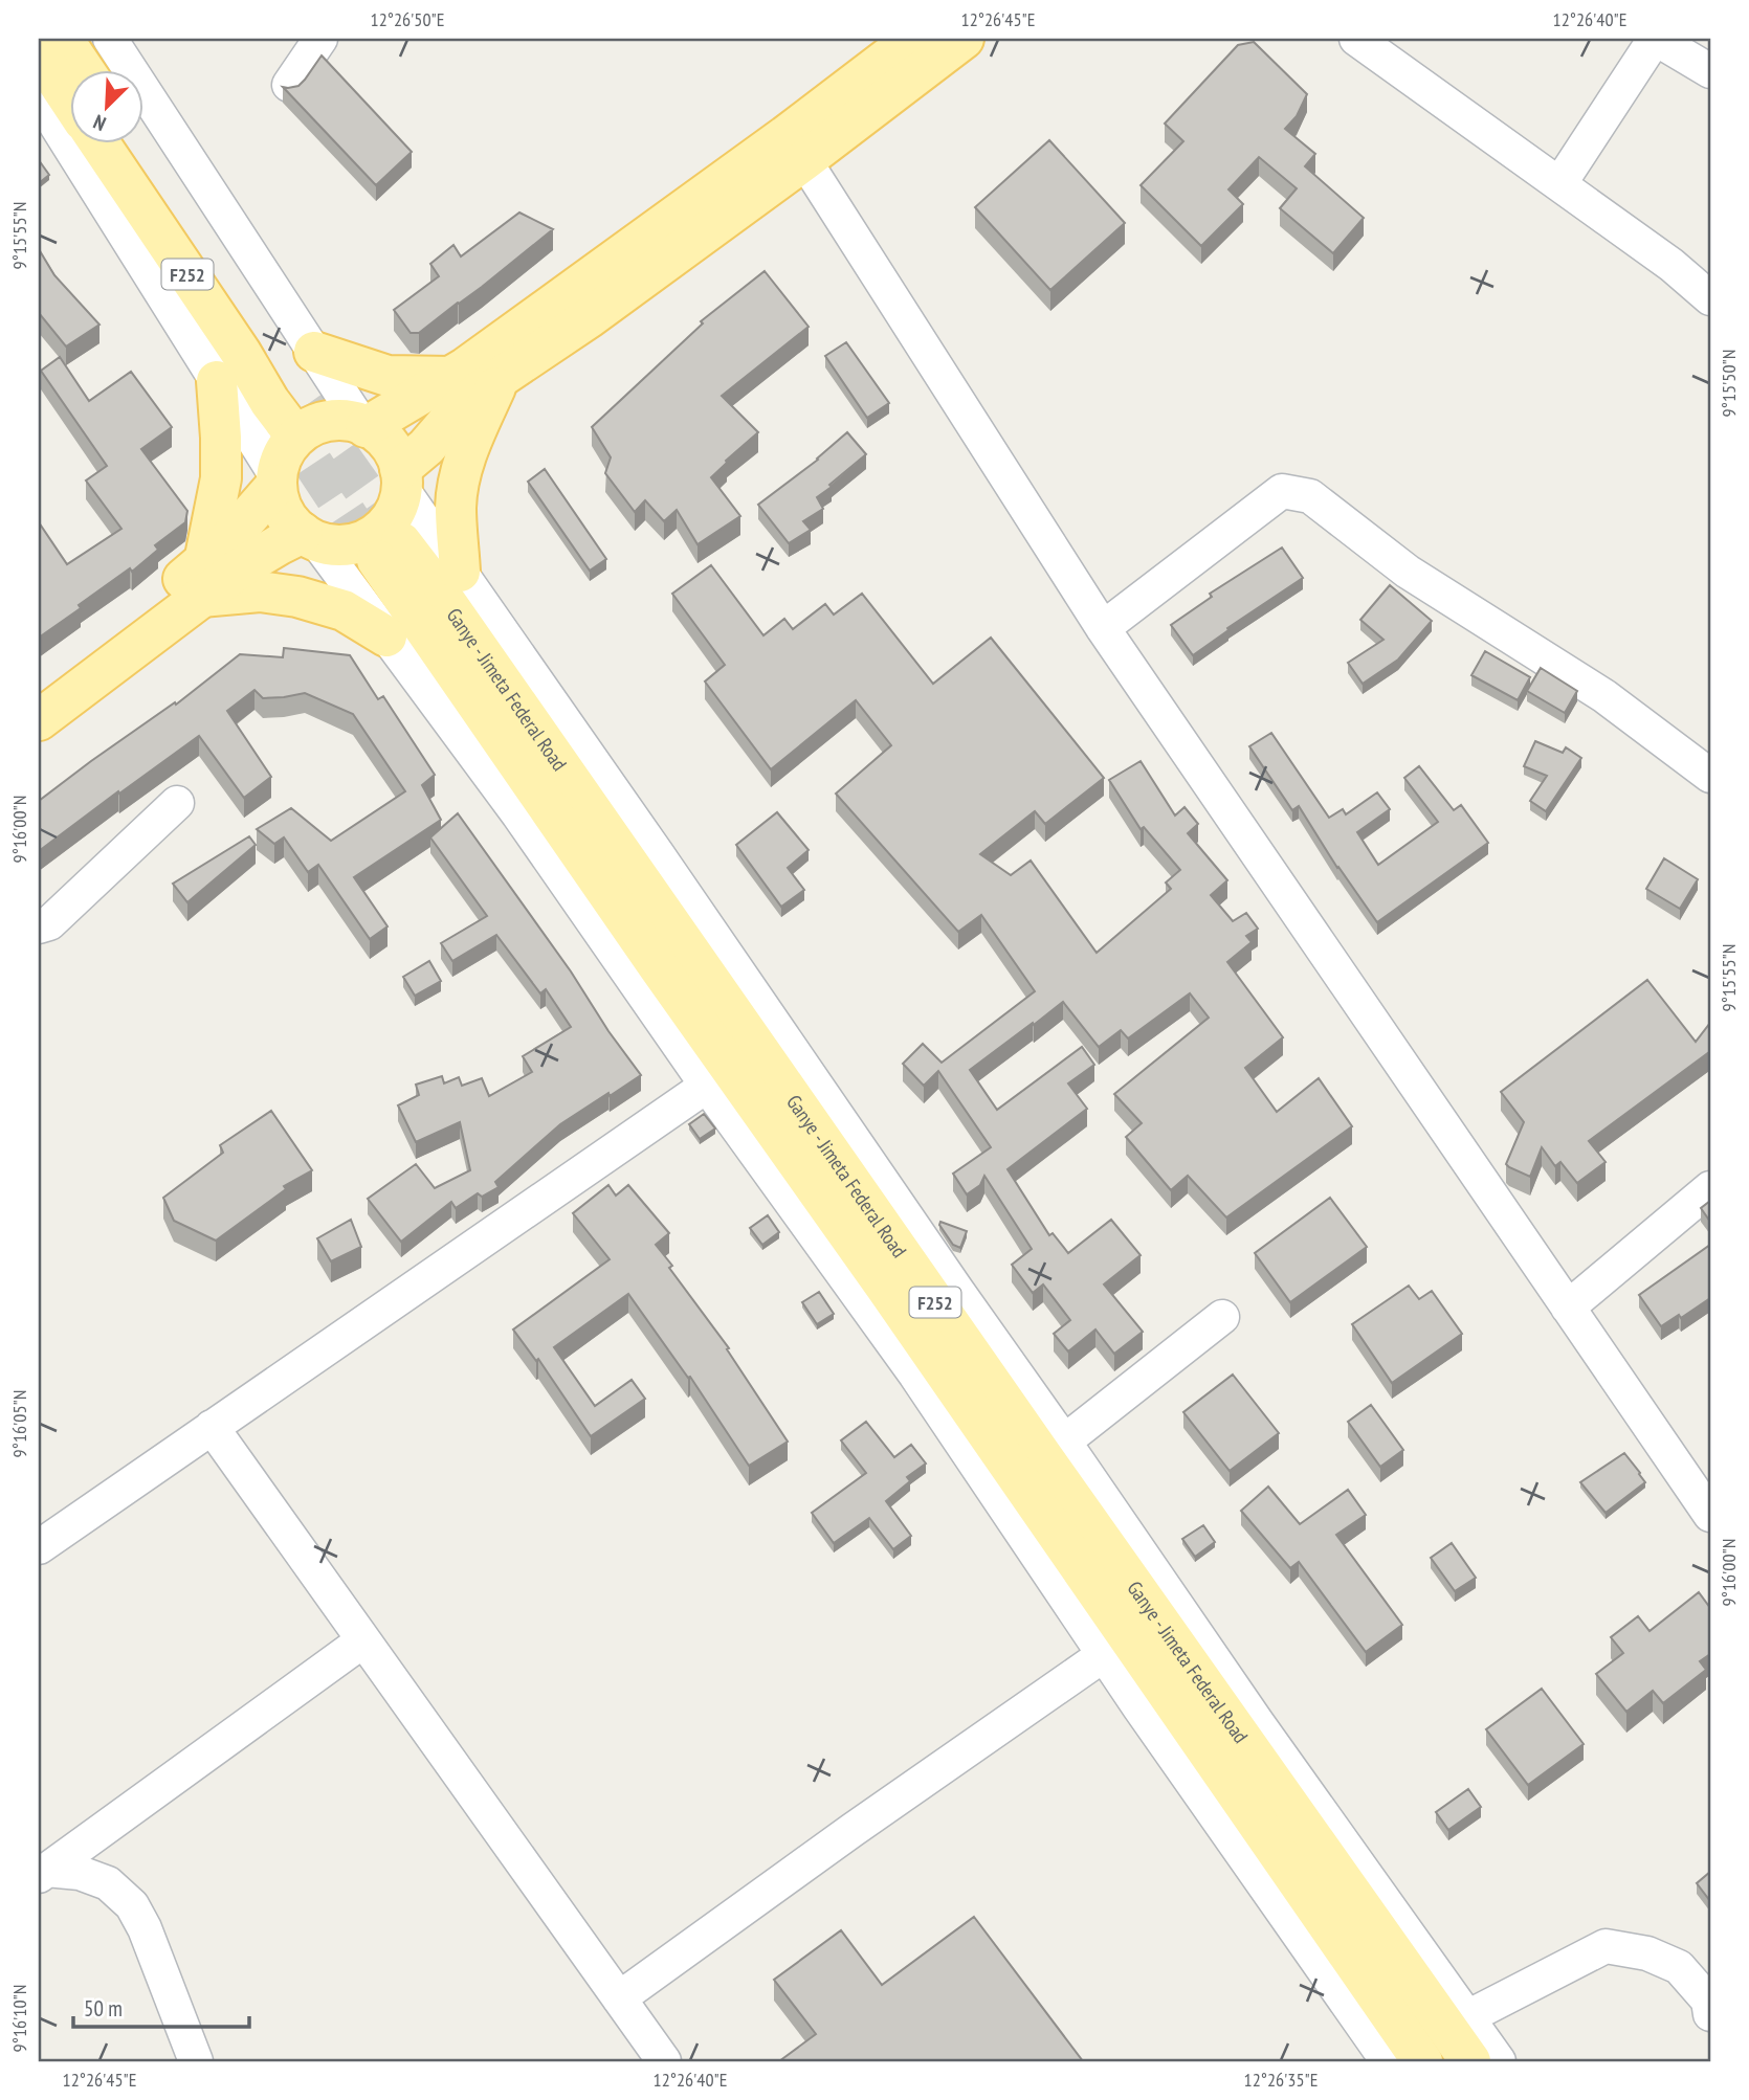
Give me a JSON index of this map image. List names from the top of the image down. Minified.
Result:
{"streets":{"main road":["F252","Ganye - Jimeta Federal Road"]},"scale_bar":"50 m","north":"bottom left","coordinates":["12°26'50\"E","12°26'45\"E","12°26'40\"E","9°15'55\"N","9°15'50\"N","9°16'00\"N","9°16'05\"N","9°16'10\"N","12°26'35\"E"]}
